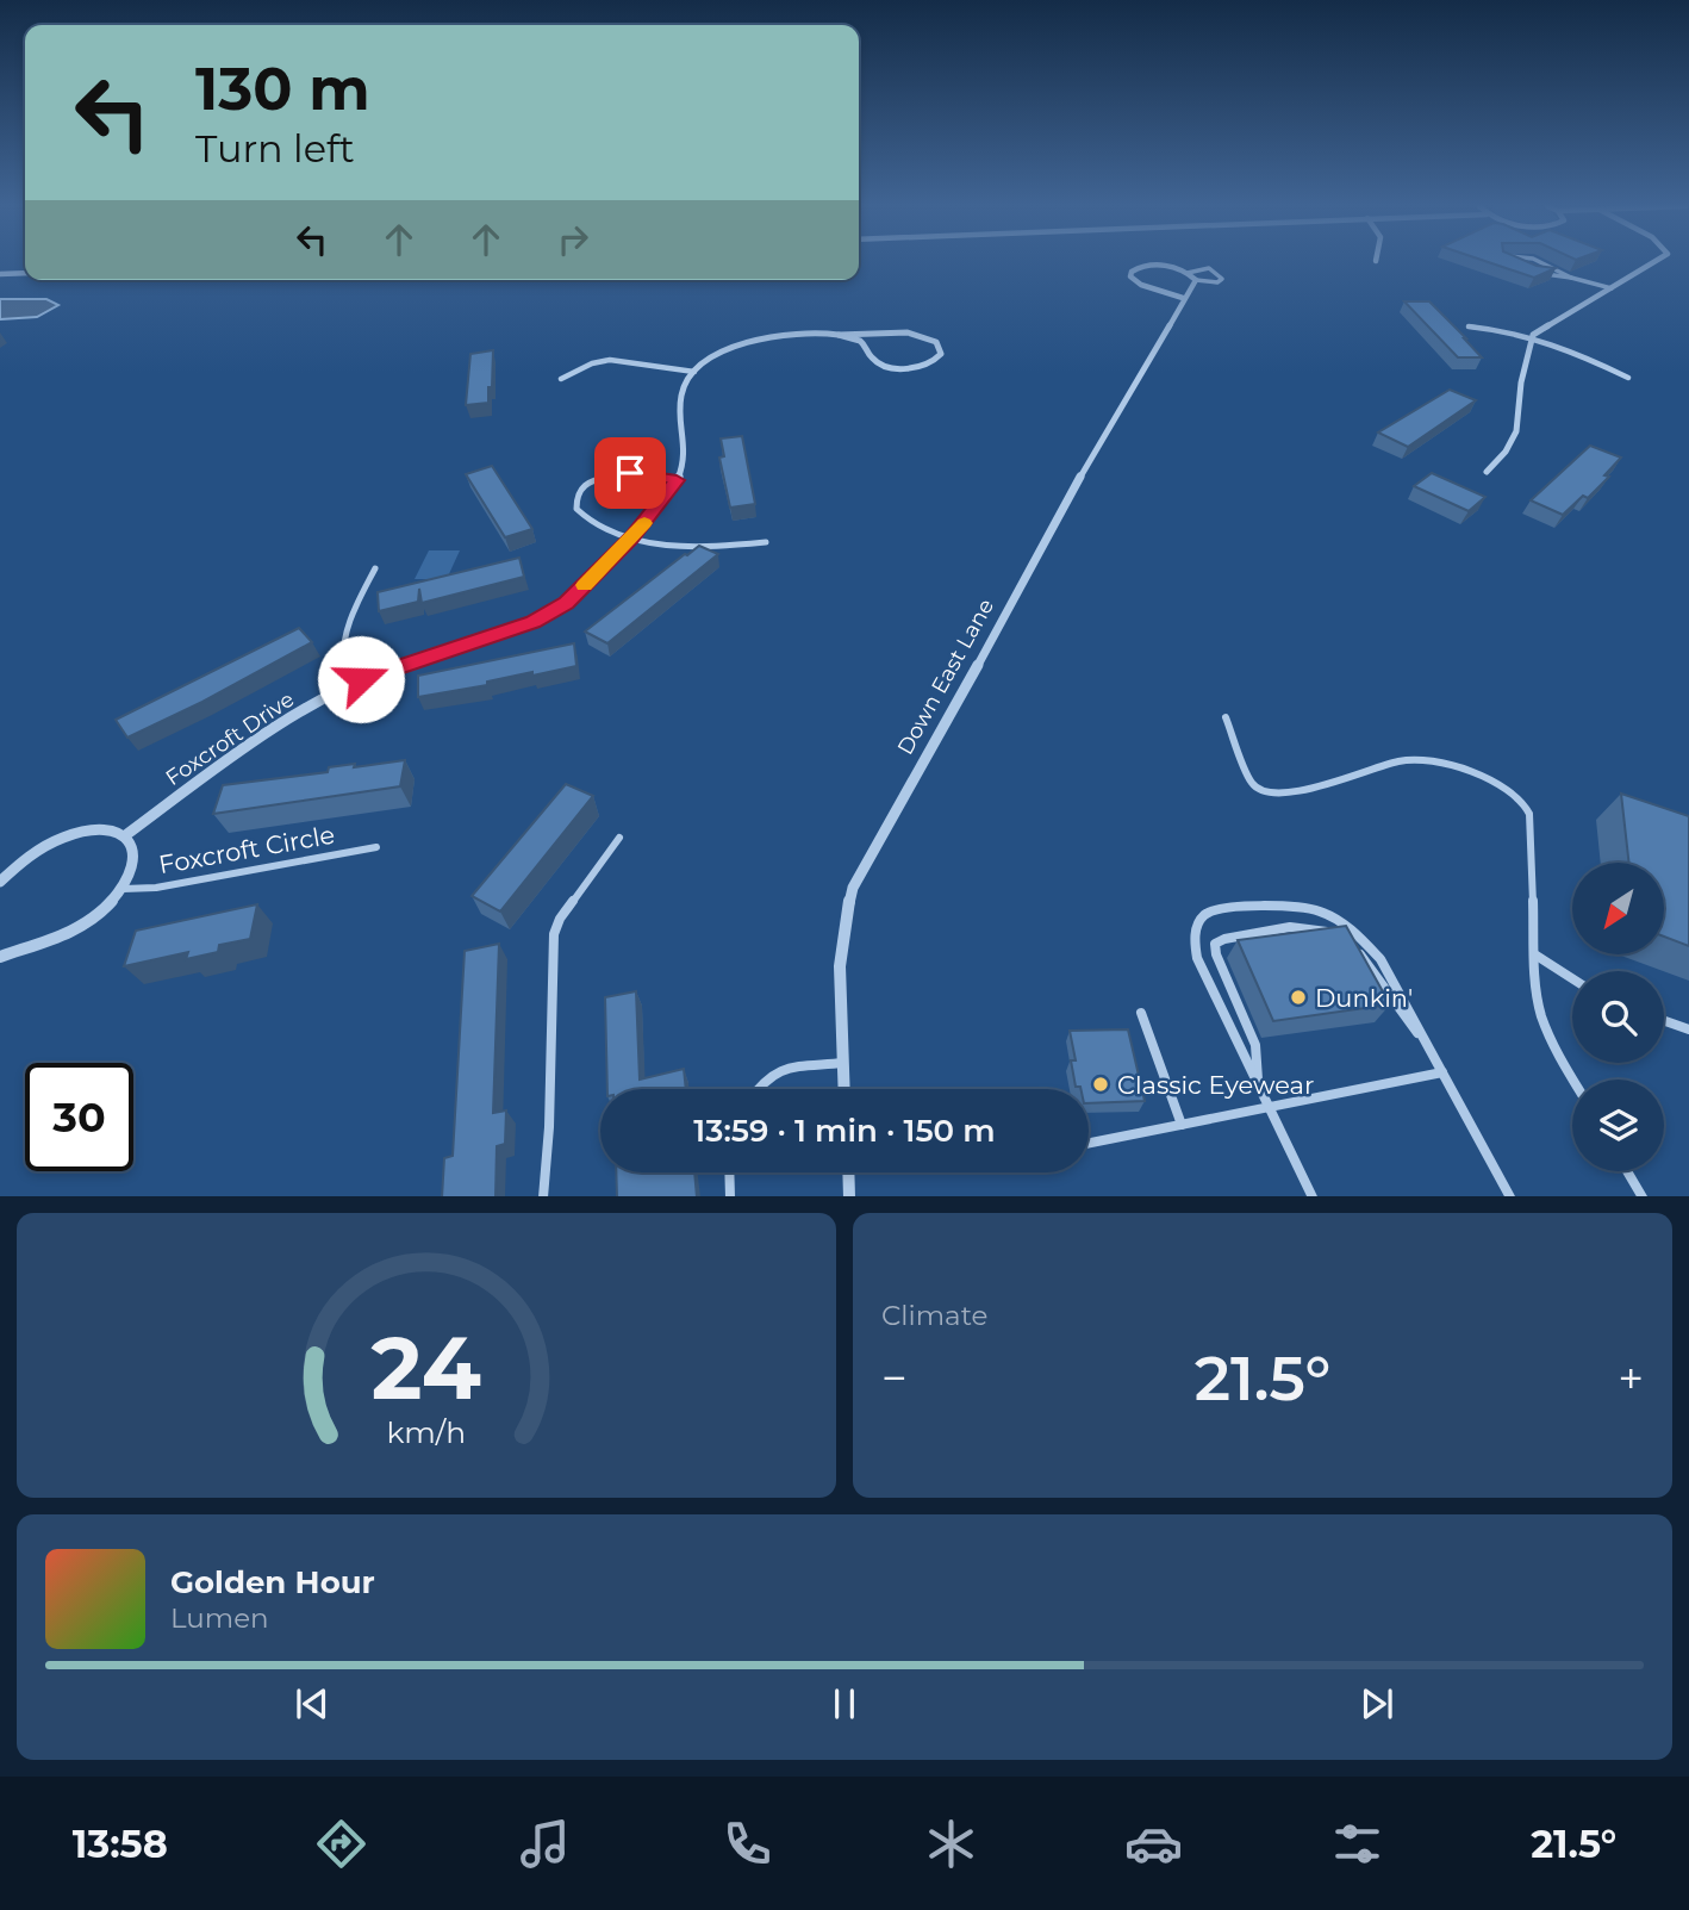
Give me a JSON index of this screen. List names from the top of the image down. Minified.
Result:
{"streets":{"street":["Down East Lane","Foxcroft Drive"],"lane":["Foxcroft Circle"]},"places":["Dunkin'","Classic Eyewear"],"north":"bottom left","page":{"turn":["130 m","Turn left"],"limit":"30","trip":"13:59 · 1 min · 150 m","tile":"Climate","heat":["−","21.5°","+"],"song":["Golden Hour","Lumen"],"tabs":["13:58","21.5°"],"gauge":["24","km/h"]}}
